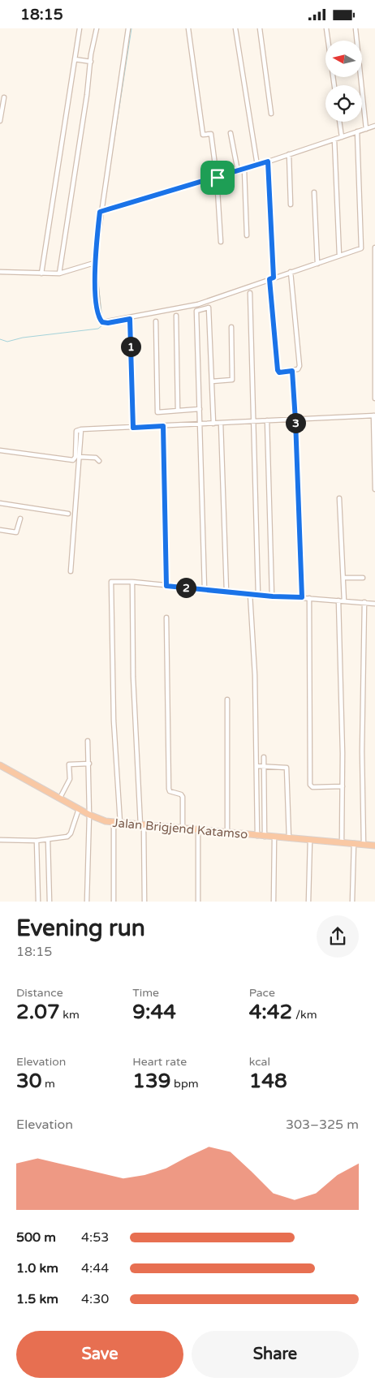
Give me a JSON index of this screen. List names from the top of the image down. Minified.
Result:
{"streets":{"highway":["Jalan Brigjend Katamso"]},"north":"left","page":{"status":"18:15","pins":["1","3","2"],"heading":["Evening run","18:15"],"stats":[["Distance","2.07 km"],["Time","9:44"],["Pace","4:42 /km"],["Elevation","30 m"],["Heart rate","139 bpm"],["kcal","148"]],"chart":["Elevation","303–325 m"],"list":[{"name":"500 m","note":"4:53"},{"name":"1.0 km","note":"4:44"},{"name":"1.5 km","note":"4:30"}],"buttons":["Save","Share"]}}
